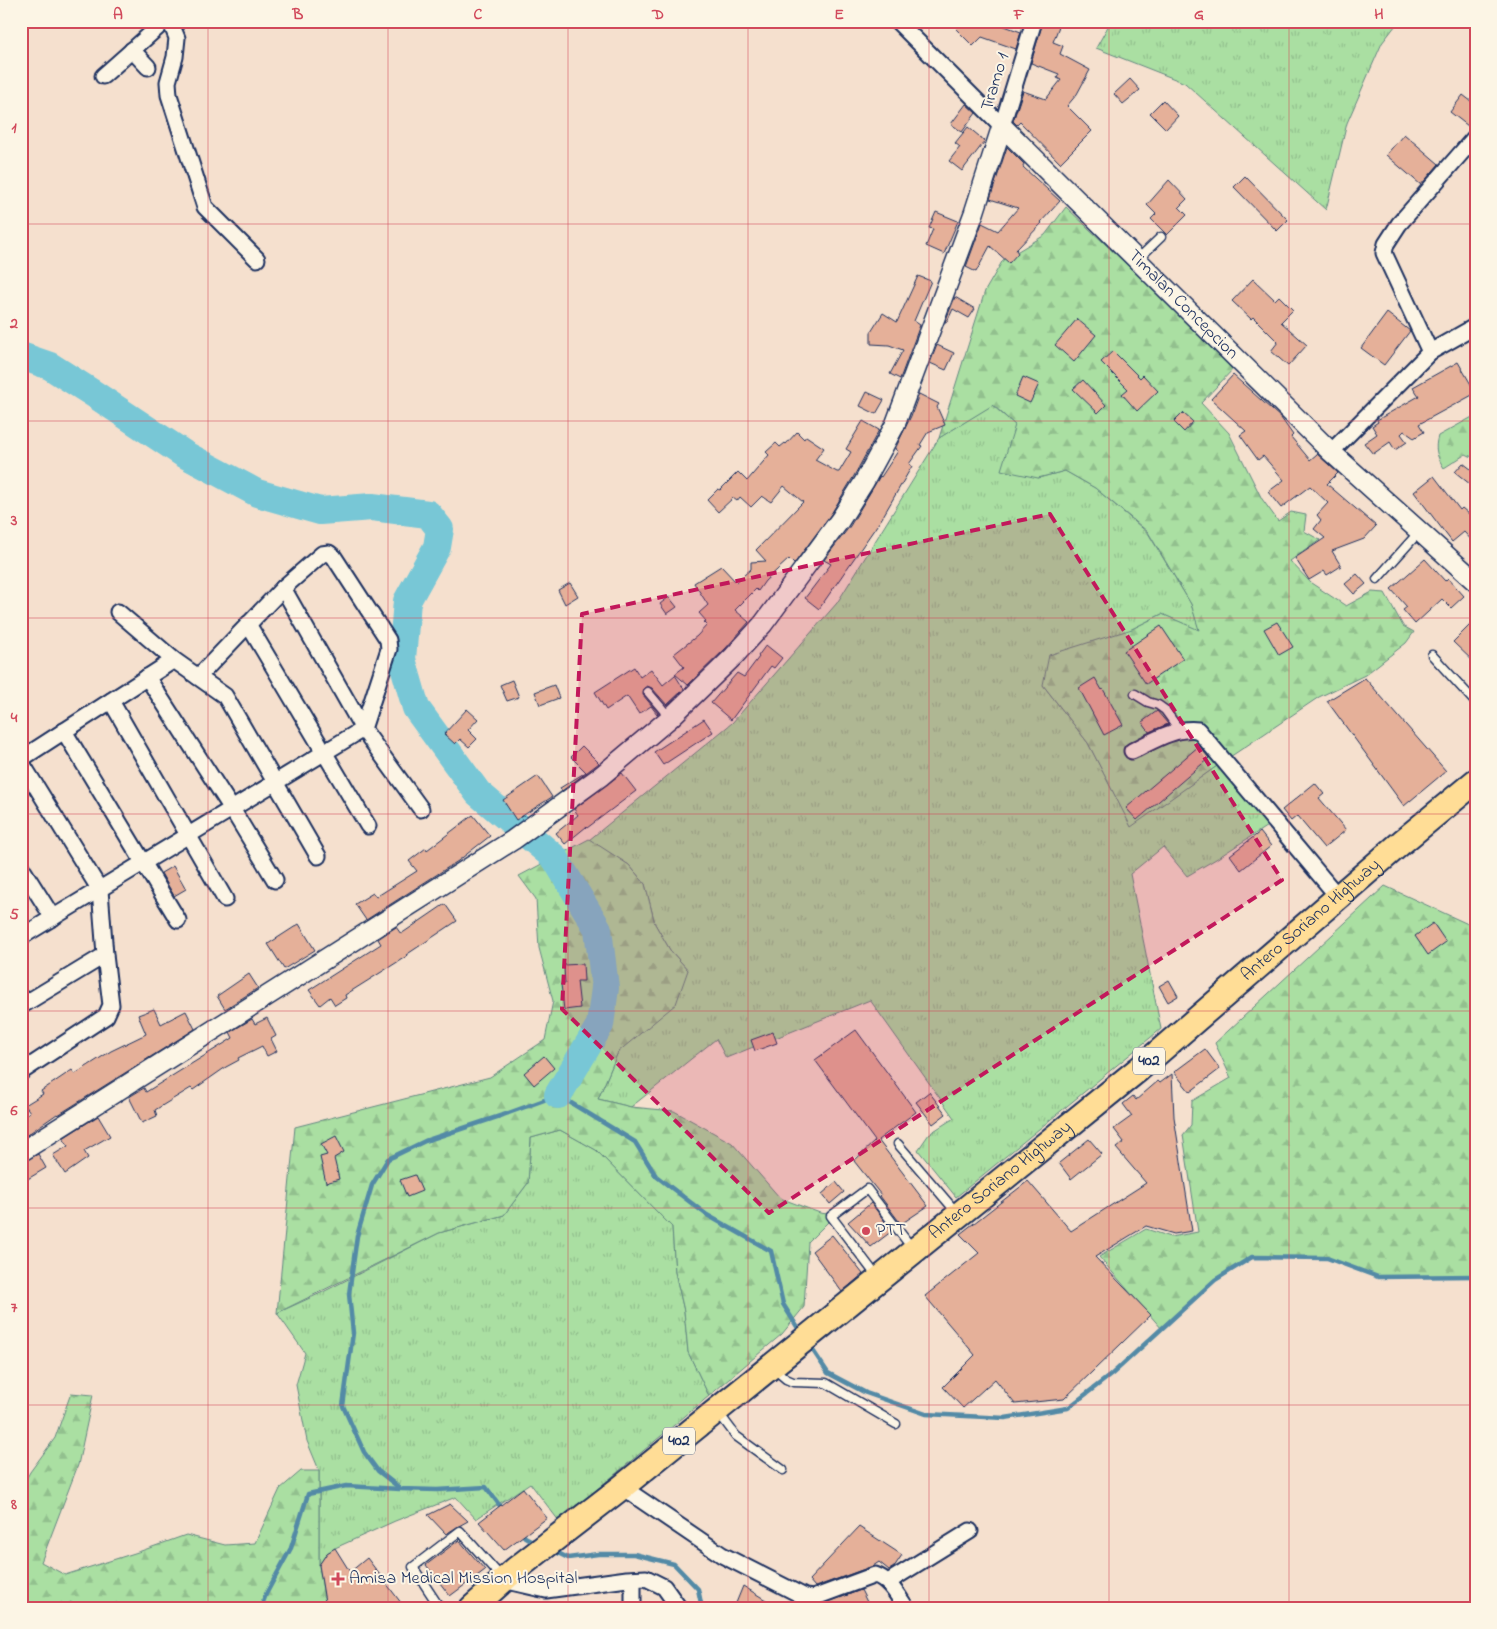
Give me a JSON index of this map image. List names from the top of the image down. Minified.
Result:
{"streets":{"main road":["Antero Soriano Highway","402"],"street":["Tramo 1","Timalan Concepcion"]},"crossings":[["Tramo 1","Timalan Concepcion"]],"places":{"other":["PTT"],"health":["Amisa Medical Mission Hospital"]},"grid":{"columns":["A","B","C","D","E","F","G","H"],"rows":["1","2","3","4","5","6","7","8"]}}
